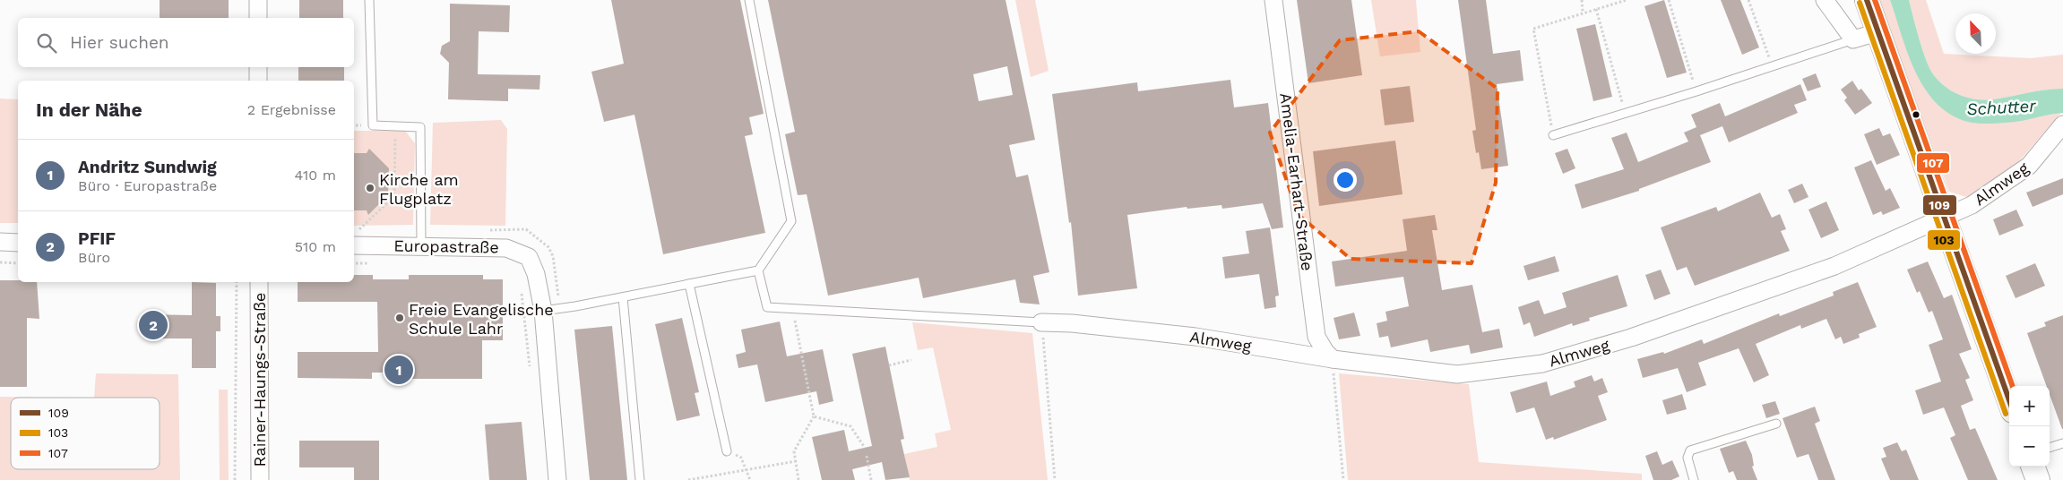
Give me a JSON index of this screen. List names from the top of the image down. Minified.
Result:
{"streets":{"street":["Amelia-Earhart-Straße","Almweg","Europastraße","Rainer-Haungs-Straße"]},"crossings":[["Amelia-Earhart-Straße","Almweg"]],"water":["Schutter"],"places":["Kirche am Flugplatz","Freie Evangelische Schule Lahr"],"lines":["transit line 109","transit line 107","transit line 103"],"legend":["109","103","107"],"north":"top left","page":{"search":"Hier suchen","heading":["In der Nähe","2 Ergebnisse"],"list":[{"mark":"1","name":"Andritz Sundwig","note":"Büro · Europastraße","value":"410 m"},{"mark":"2","name":"PFIF","note":"Büro","value":"510 m"}],"pins":["2","1"],"map_buttons":["+","−"]}}
